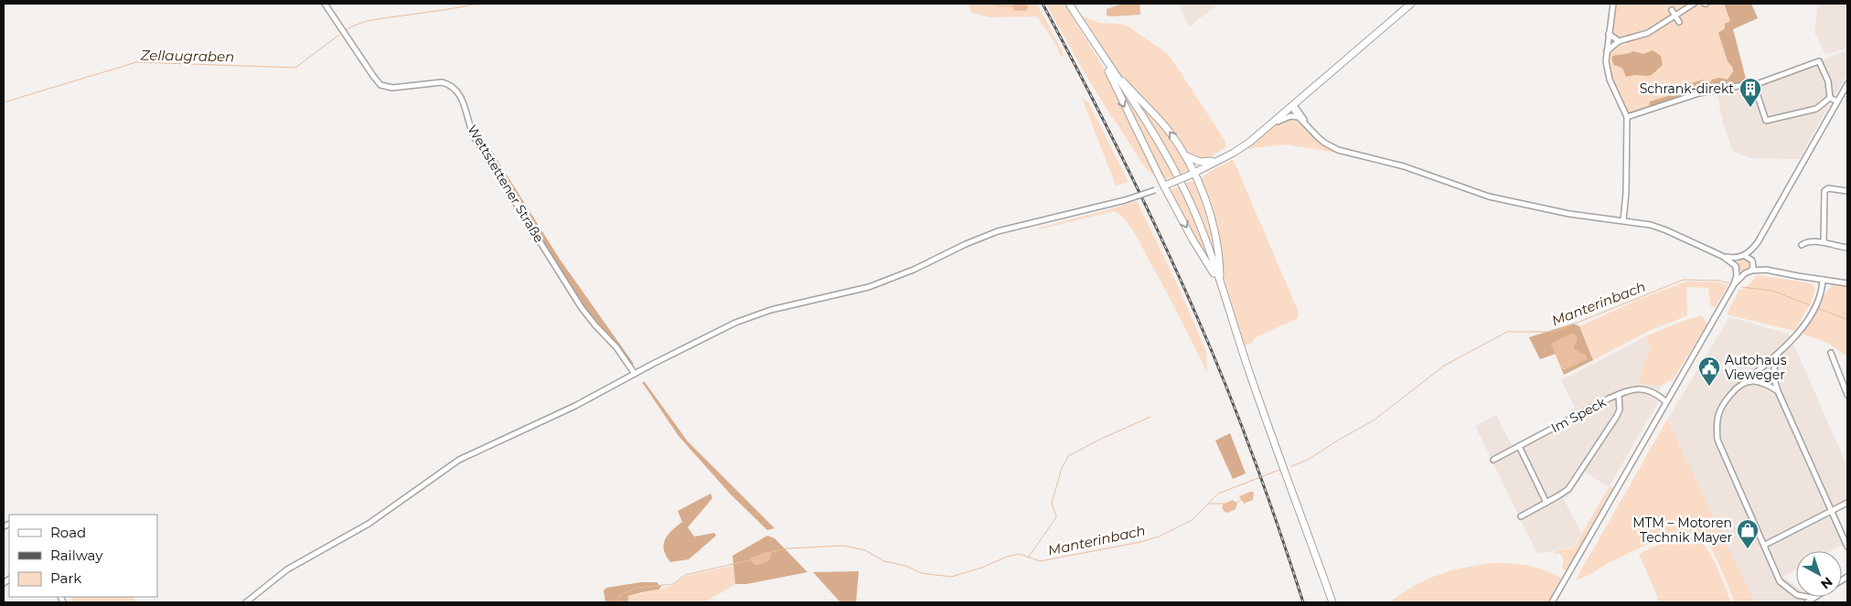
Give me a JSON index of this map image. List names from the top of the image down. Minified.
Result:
{"streets":{"street":["Wettstettener Straße","Im Speck"]},"water":["Zellaugraben","Manterinbach"],"places":{"building":["Schrank-direkt"],"public building":["Autohaus Vieweger"],"shop":["MTM – Motoren Technik Mayer"]},"legend":["Road","Railway","Park"],"north":"bottom right"}
